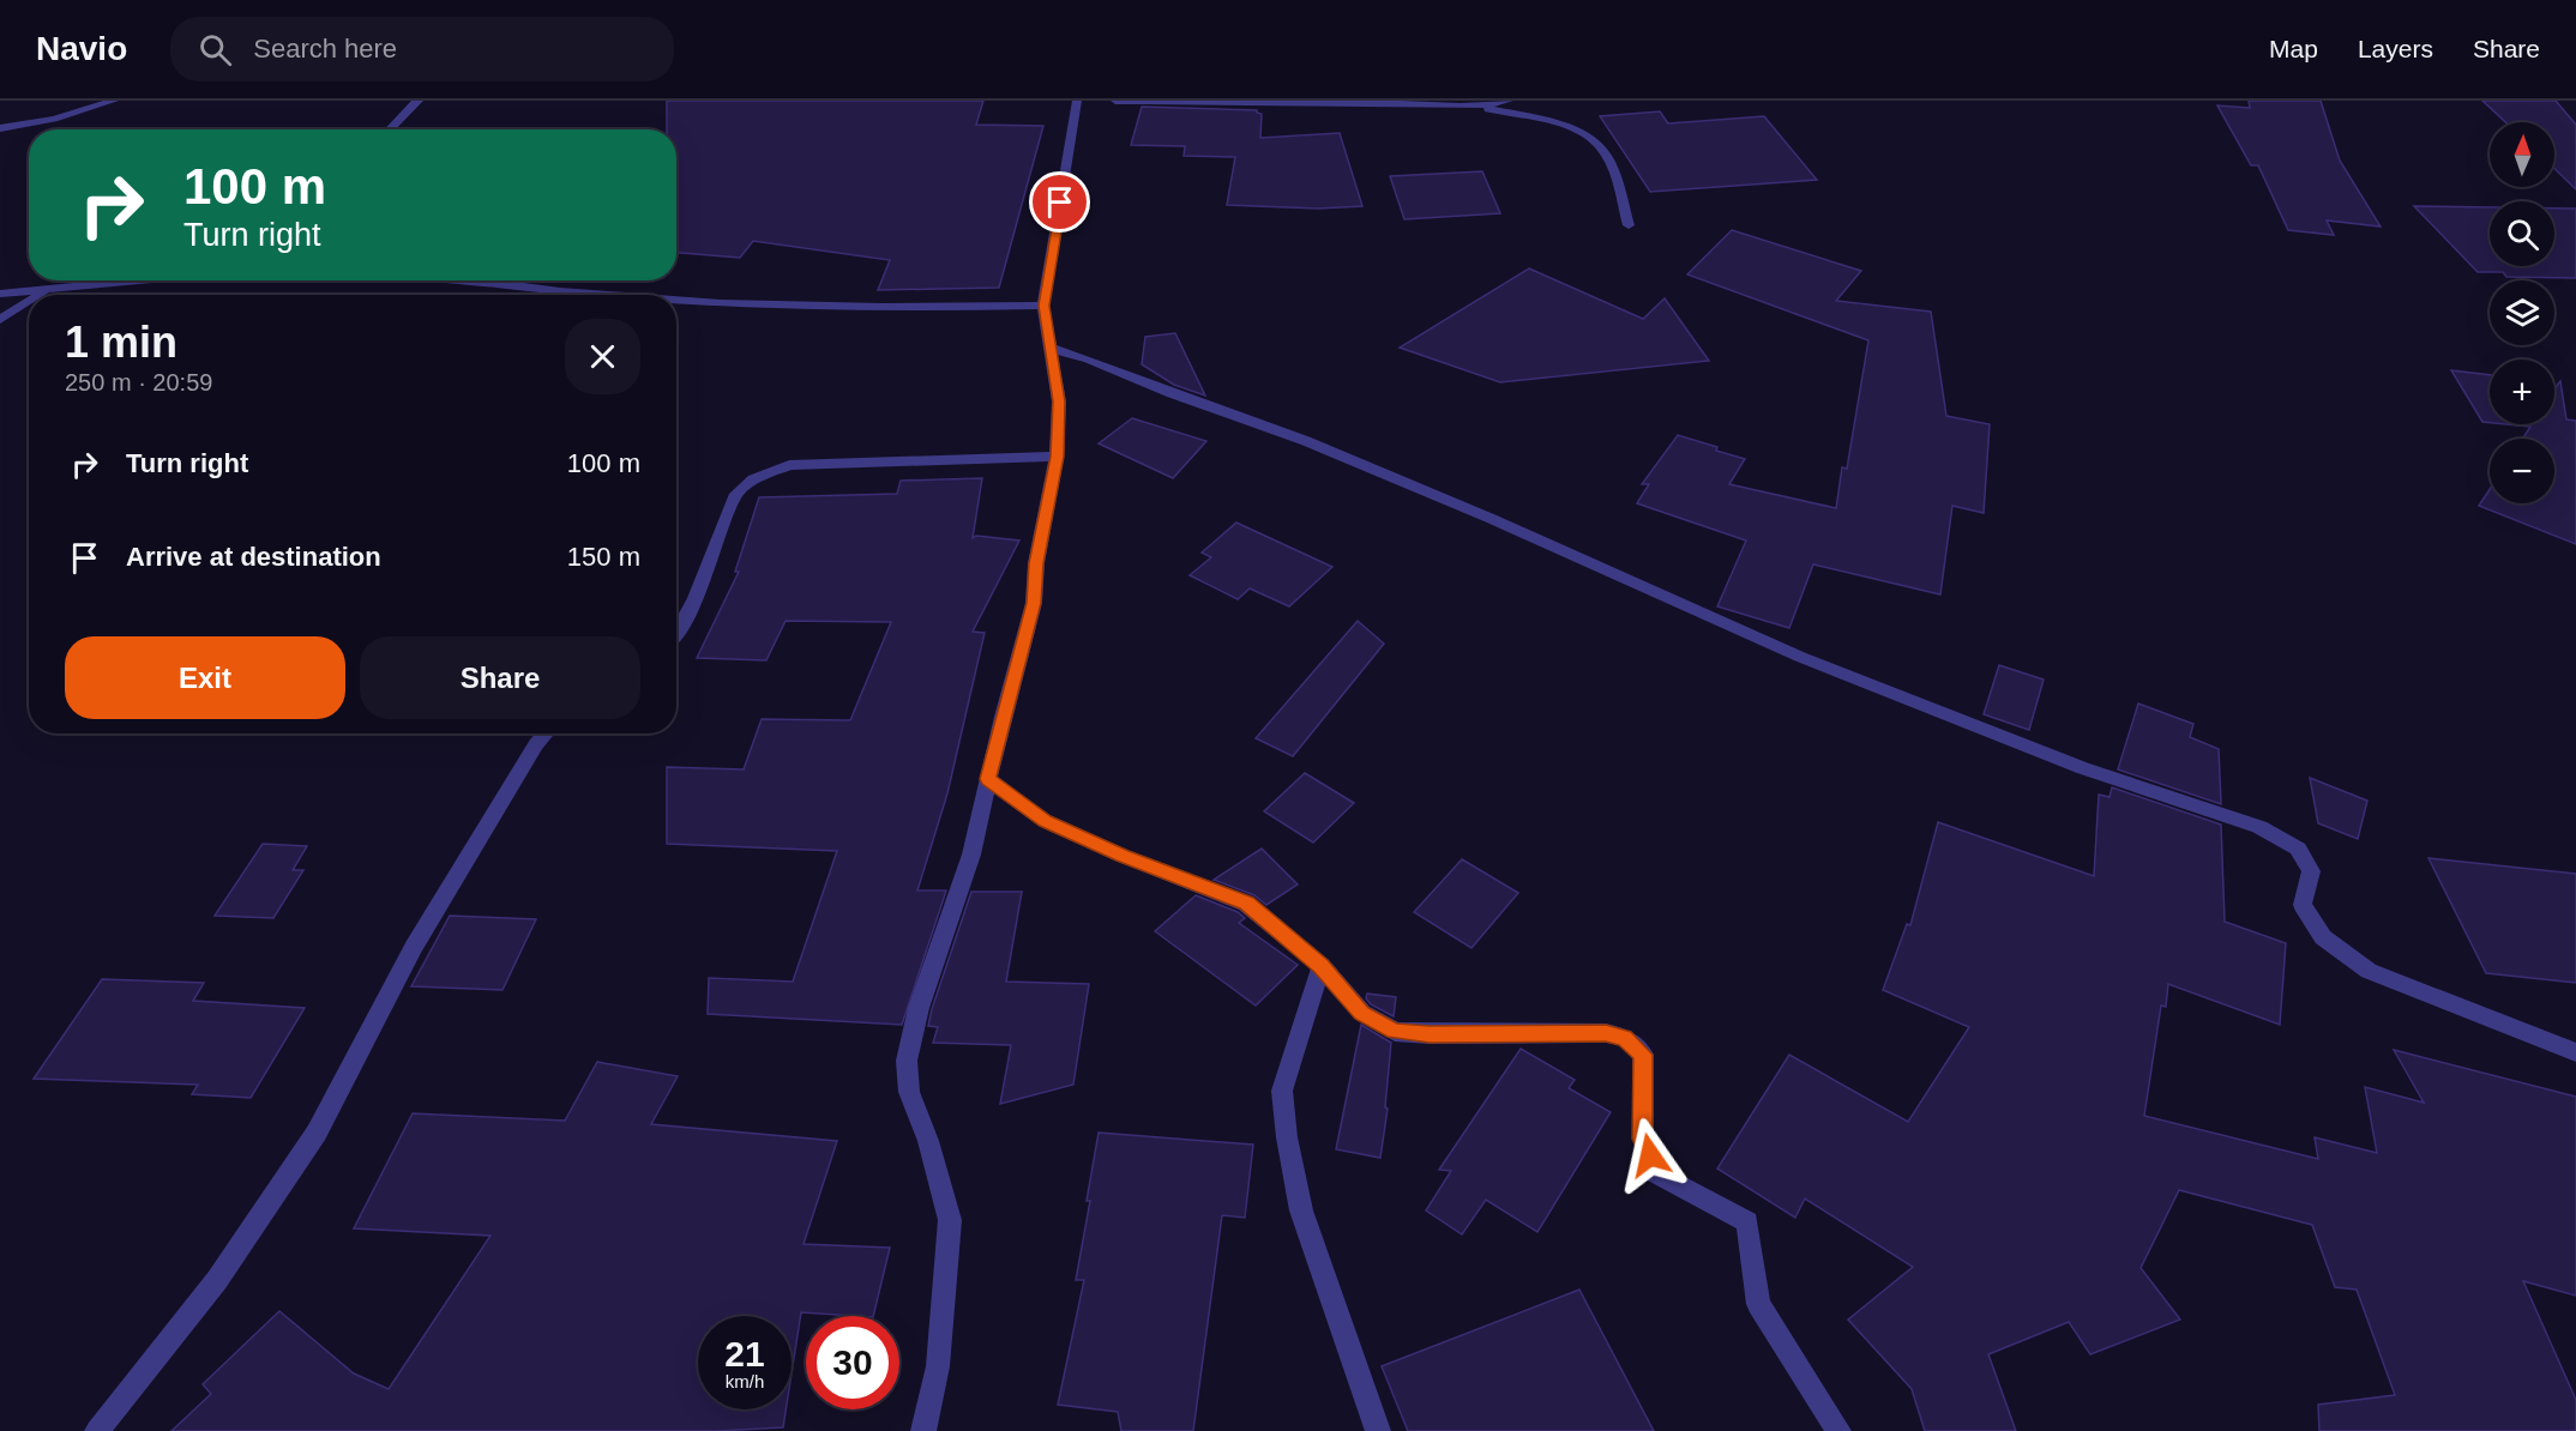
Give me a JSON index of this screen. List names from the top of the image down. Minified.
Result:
{"north":"top","page":{"header":"Navio","search":"Search here","nav":["Map","Layers","Share"],"map_buttons":["+","−"],"turn":["100 m","Turn right"],"heading":["1 min","250 m · 20:59"],"list":[{"name":"Turn right","value":"100 m"},{"name":"Arrive at destination","value":"150 m"}],"buttons":["Exit","Share"],"speed":"21 km/h","limit":"30"}}
